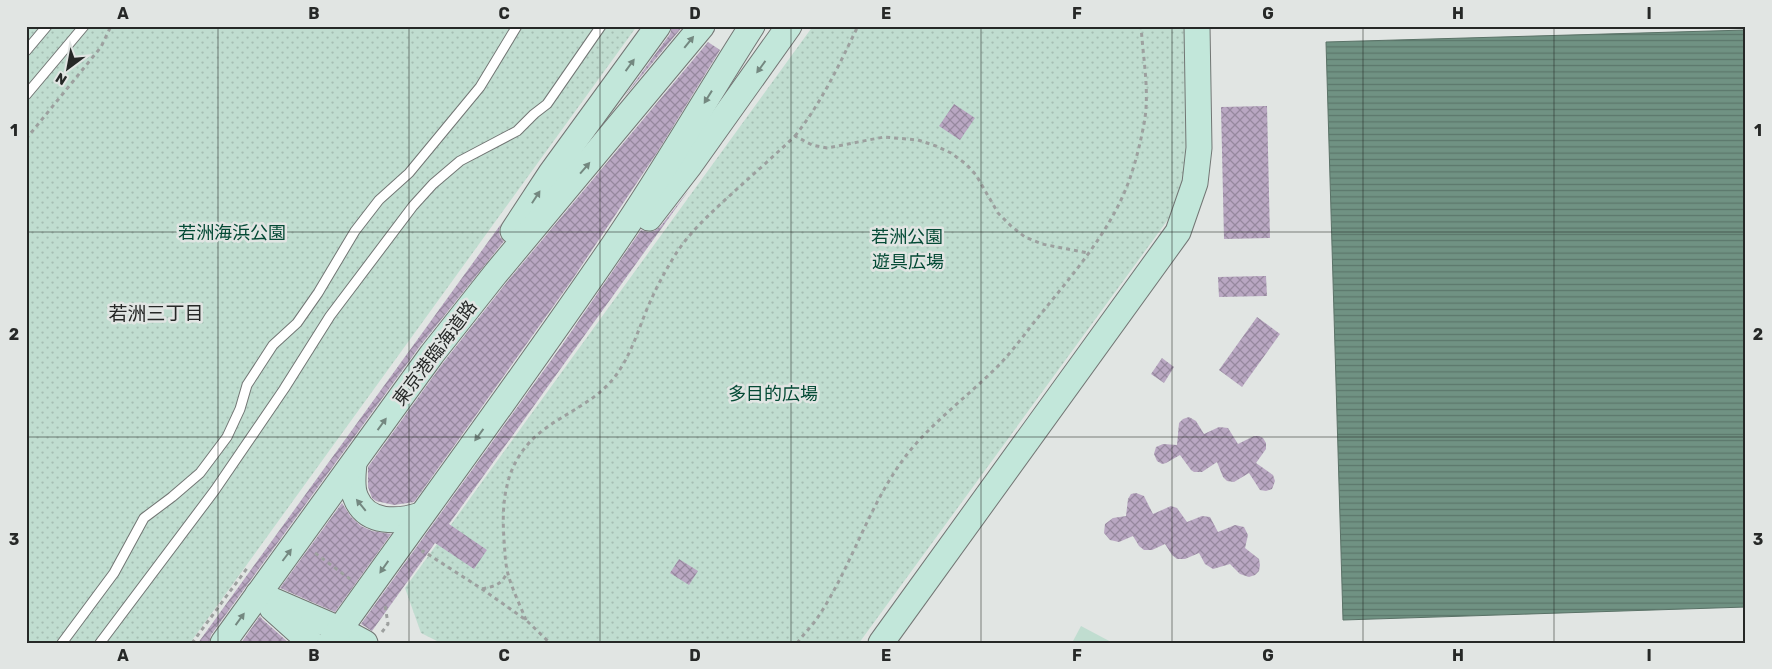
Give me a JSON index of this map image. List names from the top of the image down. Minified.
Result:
{"streets":{"street":["東京港臨海道路"]},"districts":["若洲三丁目"],"parks":["若洲海浜公園","若洲公園","遊具広場","多目的広場"],"north":"bottom left","grid":{"columns":["A","B","C","D","E","F","G","H","I"],"rows":["1","2","3"]}}
